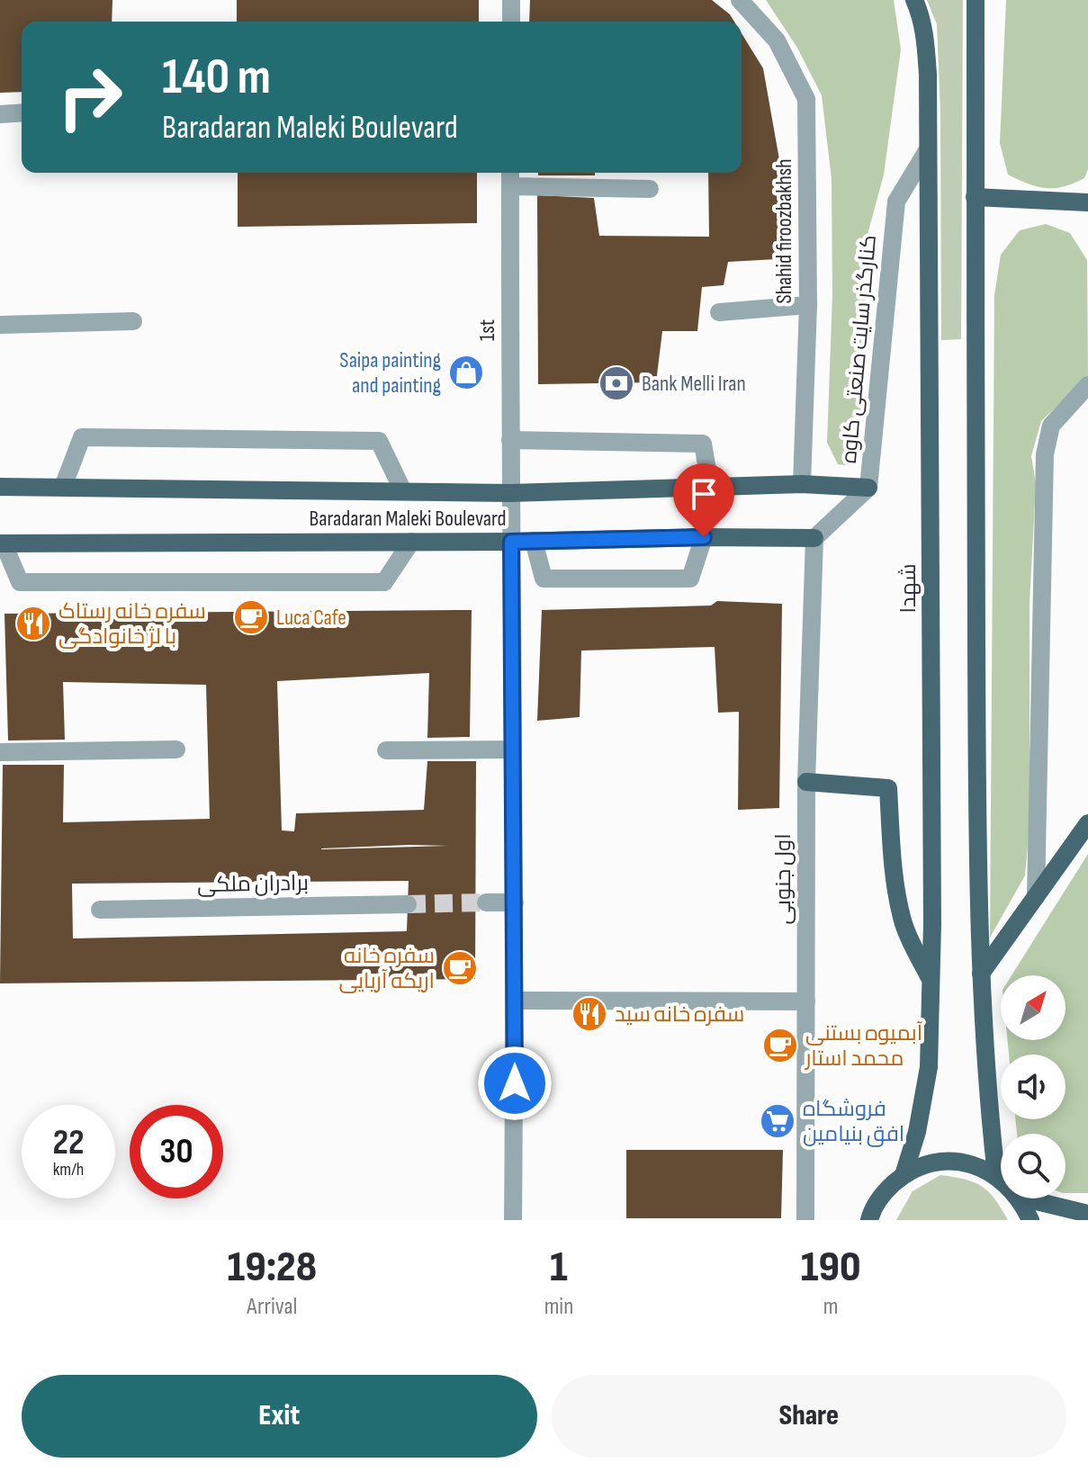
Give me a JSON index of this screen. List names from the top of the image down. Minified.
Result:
{"streets":{"main road":["Baradaran Maleki Boulevard","شهدا"],"street":["Shahid firoozbakhsh","1st","کنارگذر سایت صنعتی کاوه","اول جنوبی","برادران ملکی"]},"crossings":[["Shahid firoozbakhsh","Baradaran Maleki Boulevard"],["1st","Baradaran Maleki Boulevard"],["کنارگذر سایت صنعتی کاوه","Baradaran Maleki Boulevard"],["کنارگذر سایت صنعتی کاوه","شهدا"],["کنارگذر سایت صنعتی کاوه","اول جنوبی"],["Baradaran Maleki Boulevard","اول جنوبی"]],"places":{"shop":["Saipa painting and painting"],"bank":["Bank Melli Iran"],"cafe":["Luca Cafe","سفره خانه اریکه آریایی","آبمیوه بستنی محمد استار"],"restaurant":["سفره خانه رستاک با لژ خانوادگی","سفره خانه سید"],"supermarket":["فروشگاه افق بنیامین"]},"north":"top right","page":{"turn":["140 m","Baradaran Maleki Boulevard"],"speed":"22 km/h","limit":"30","eta":["19:28","Arrival","1","min","190","m"],"buttons":["Exit","Share"]}}
